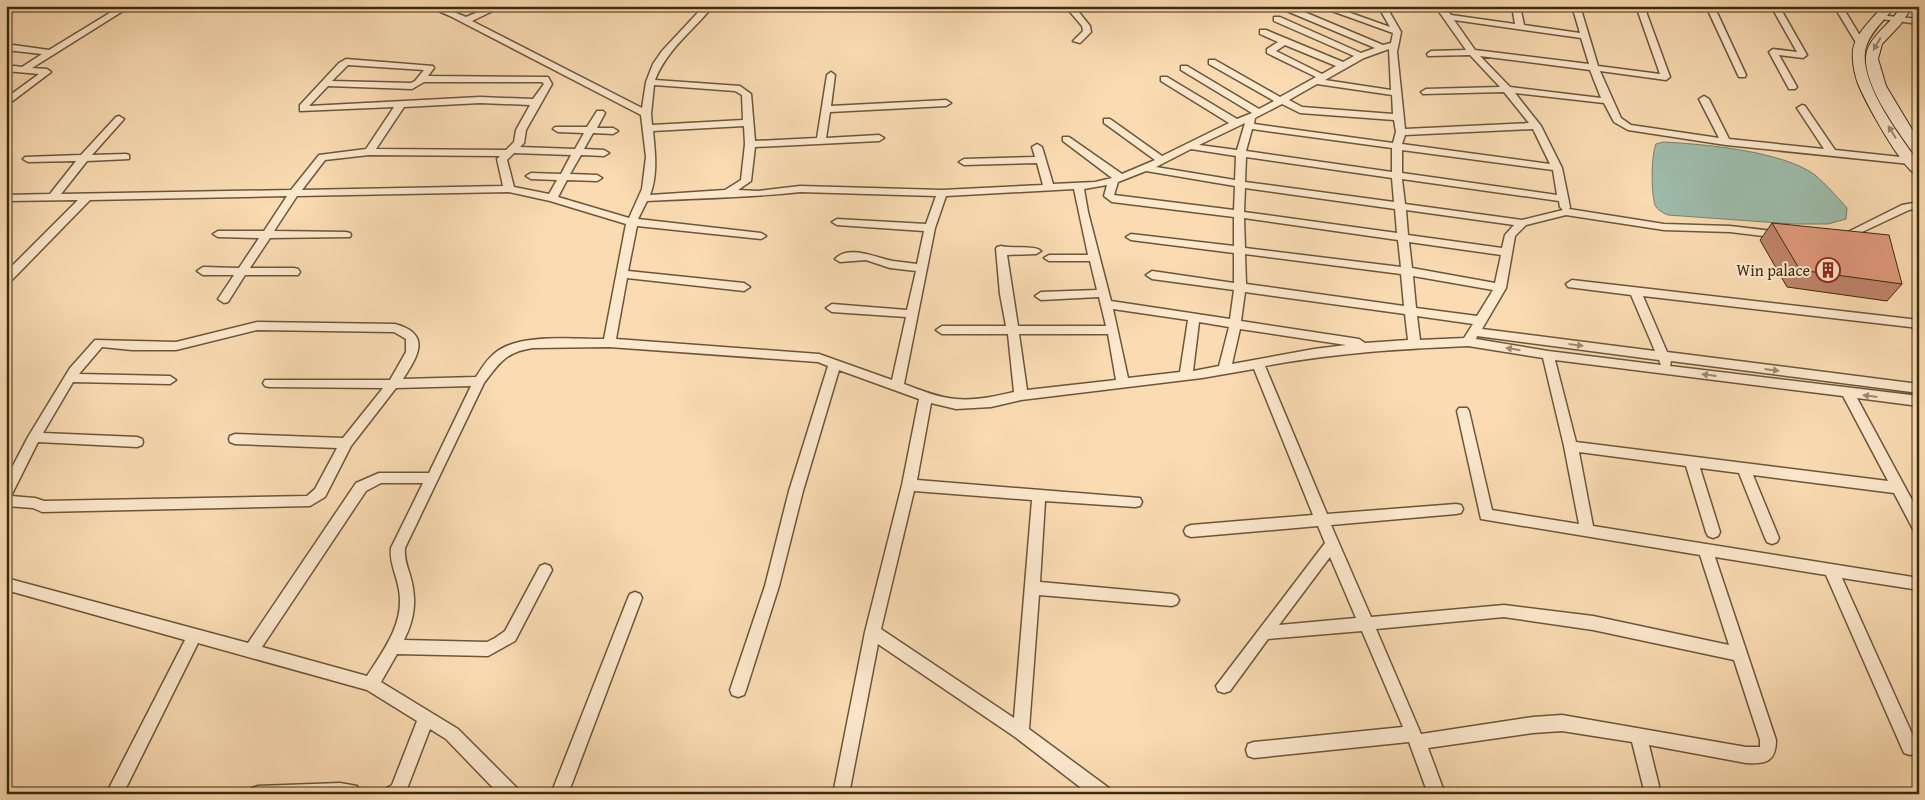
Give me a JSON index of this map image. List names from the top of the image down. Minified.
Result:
{"places":{"building":["Win palace"]}}
